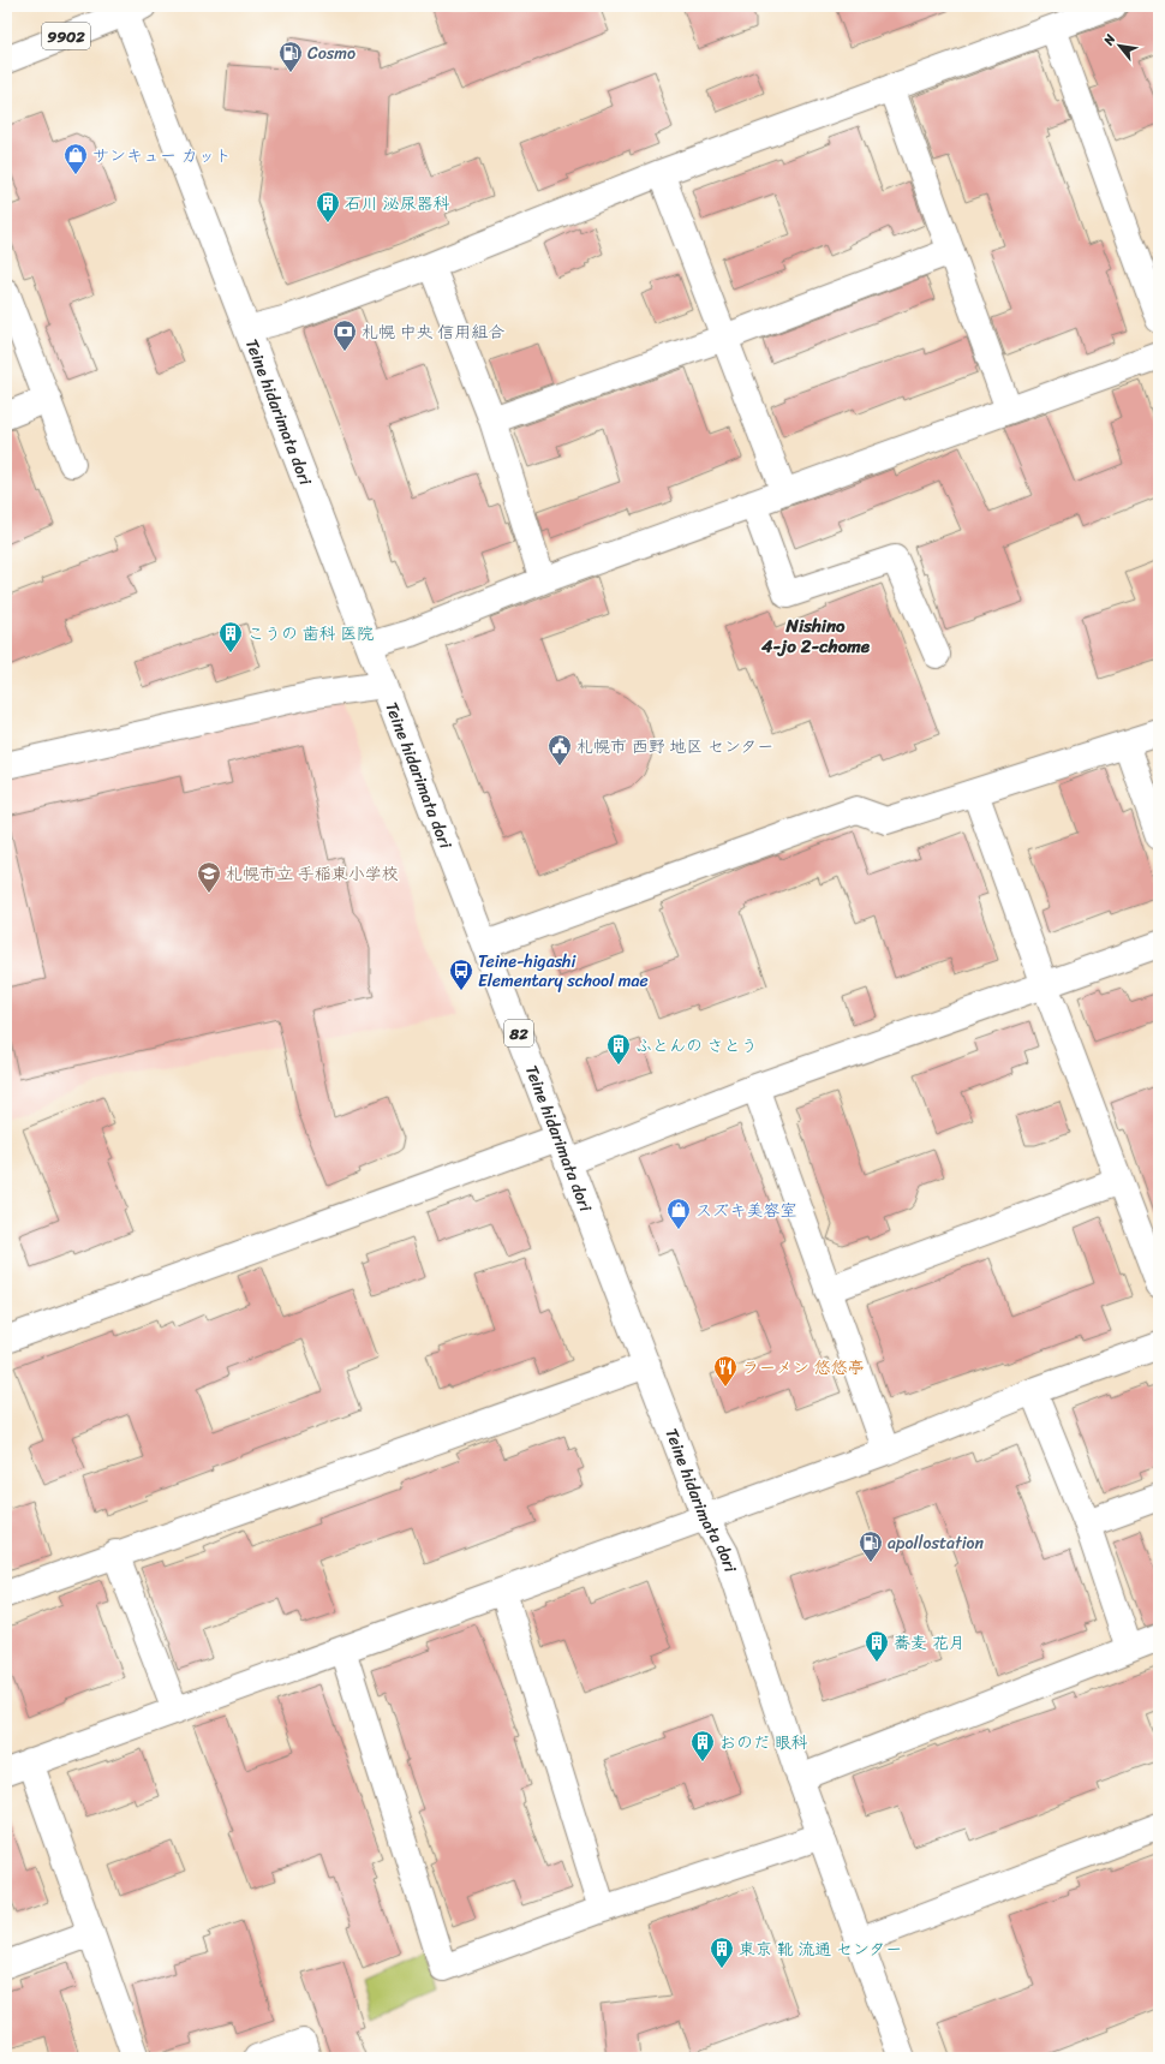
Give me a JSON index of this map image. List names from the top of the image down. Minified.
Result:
{"streets":{"street":["9902","Teine hidarimata dori","82"]},"crossings":[["9902","Teine hidarimata dori"]],"districts":["Nishino 4-jo 2-chome"],"places":{"fuel station":["Cosmo","apollostation"],"shop":["サンキュー カット","スズキ美容室"],"building":["石川 泌尿器科","こうの 歯科 医院","ふとんの さとう","蕎麦 花月","おのだ 眼科","東京 靴 流通 センター"],"bank":["札幌 中央 信用組合"],"public building":["札幌市 西野 地区 センター"],"school or university":["札幌市立 手稲東小学校"],"bus stop":["Teine-higashi Elementary school mae"],"restaurant":["ラーメン 悠悠亭"]},"north":"top left"}
